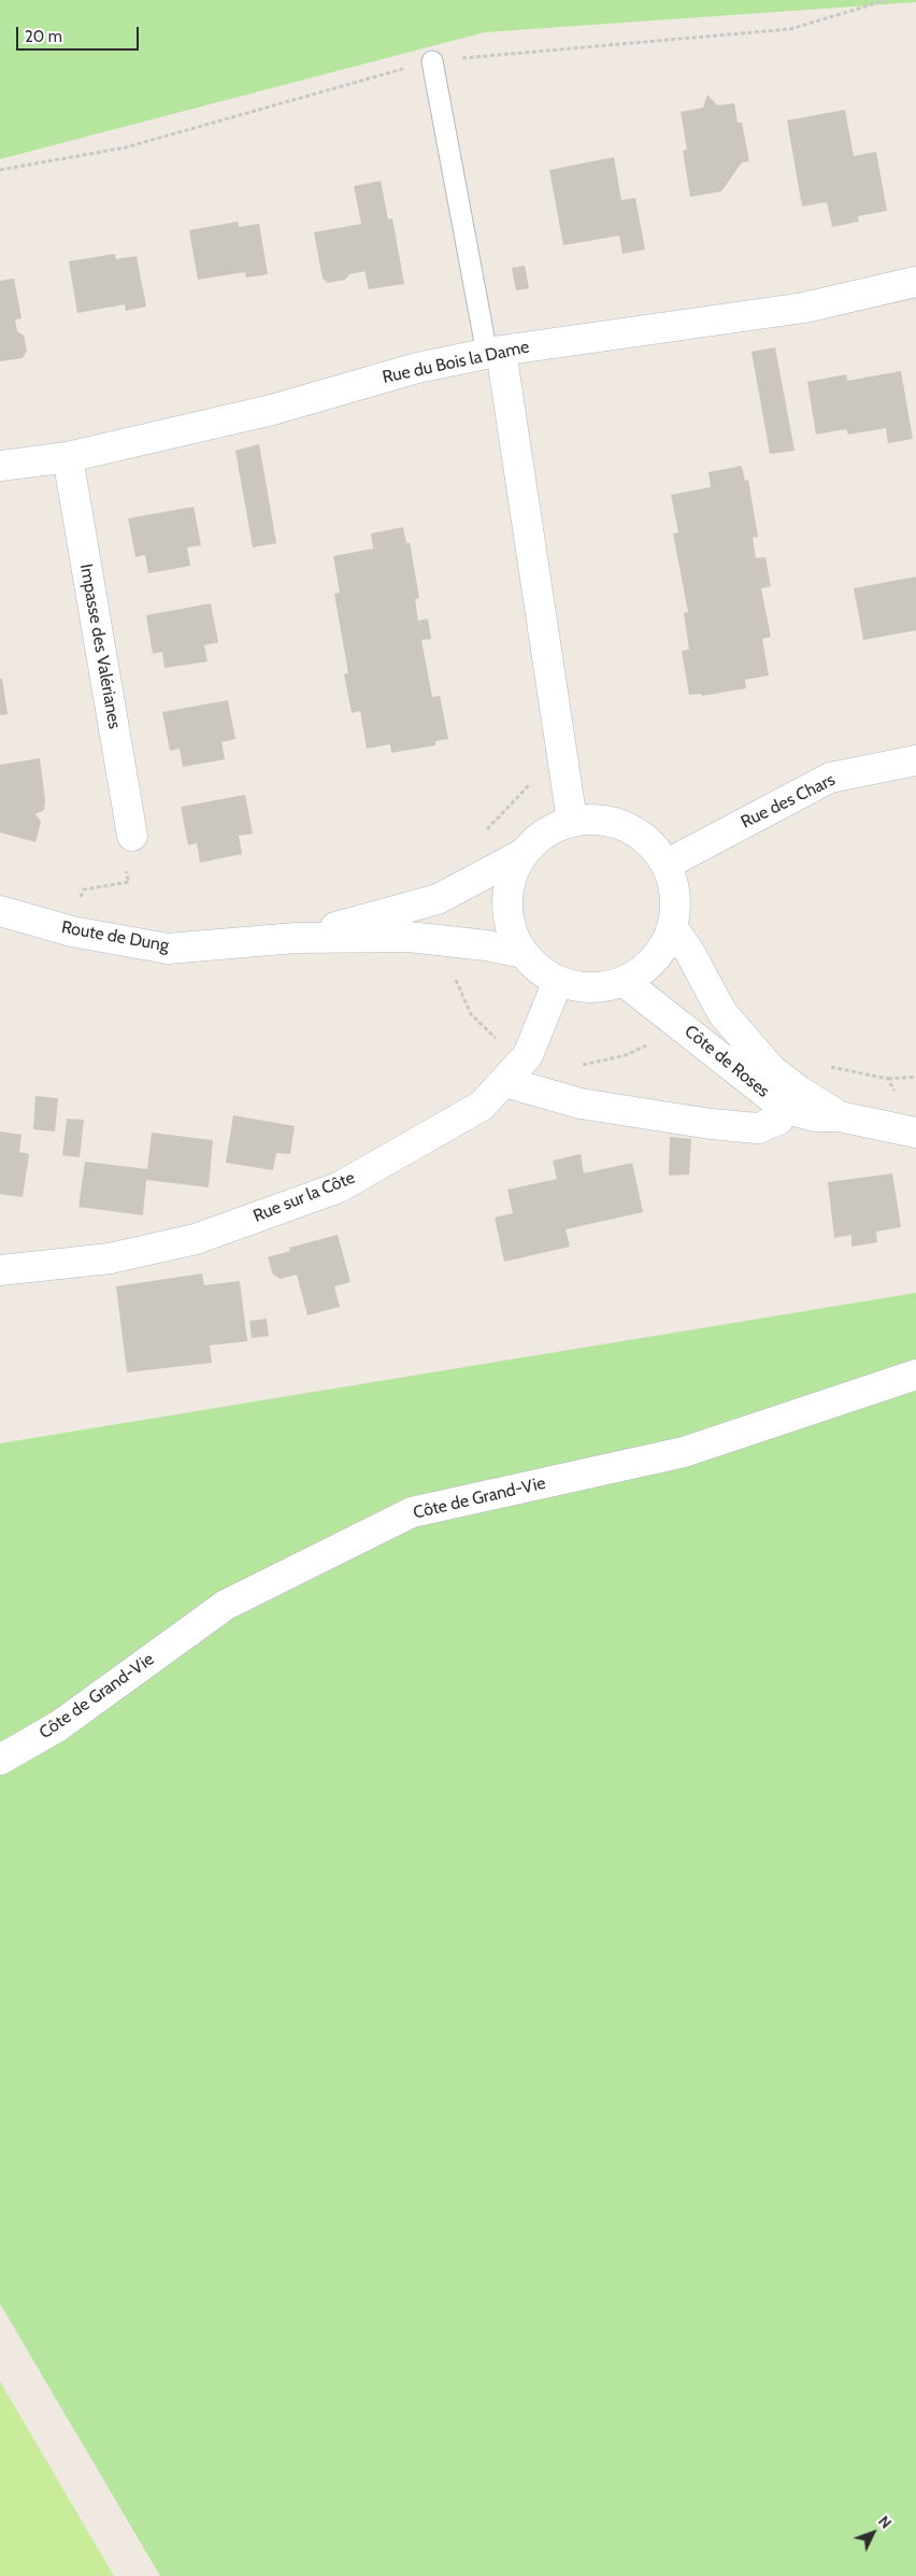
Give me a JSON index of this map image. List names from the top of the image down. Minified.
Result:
{"streets":{"street":["Rue du Bois la Dame","Impasse des Valérianes","Rue des Chars","Route de Dung","Côte de Roses","Rue sur la Côte","Côte de Grand-Vie"]},"crossings":[["Rue du Bois la Dame","Impasse des Valérianes"],["Rue des Chars","Route de Dung"],["Rue des Chars","Côte de Roses"],["Rue des Chars","Rue sur la Côte"],["Route de Dung","Côte de Roses"],["Route de Dung","Rue sur la Côte"],["Côte de Roses","Rue sur la Côte"]],"scale_bar":"20 m","north":"top right"}
